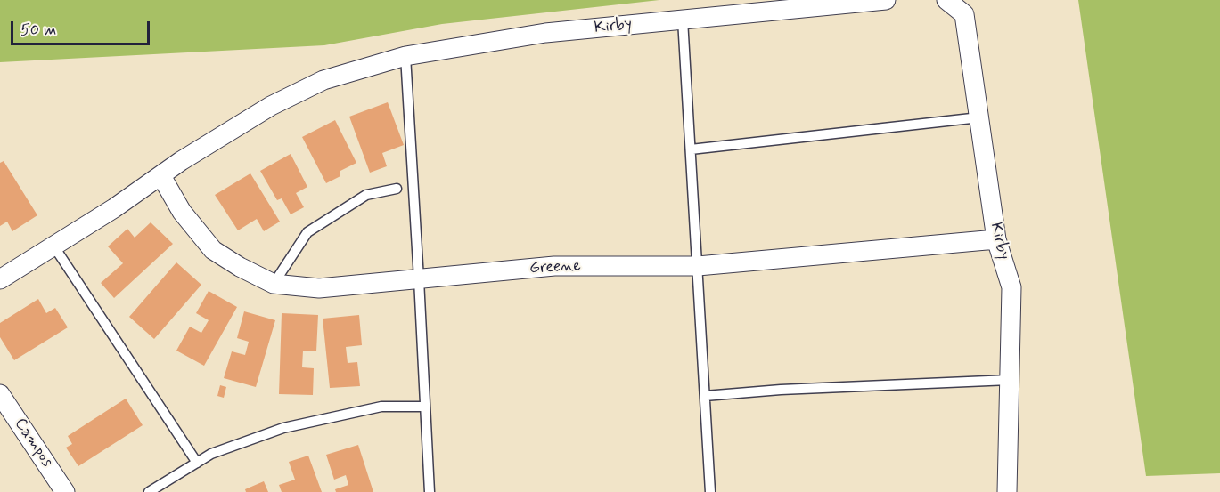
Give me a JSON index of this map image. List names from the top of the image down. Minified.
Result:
{"streets":{"street":["Kirby","Greene","Campos"]},"crossings":[["Kirby","Greene"]],"scale_bar":"50 m"}
